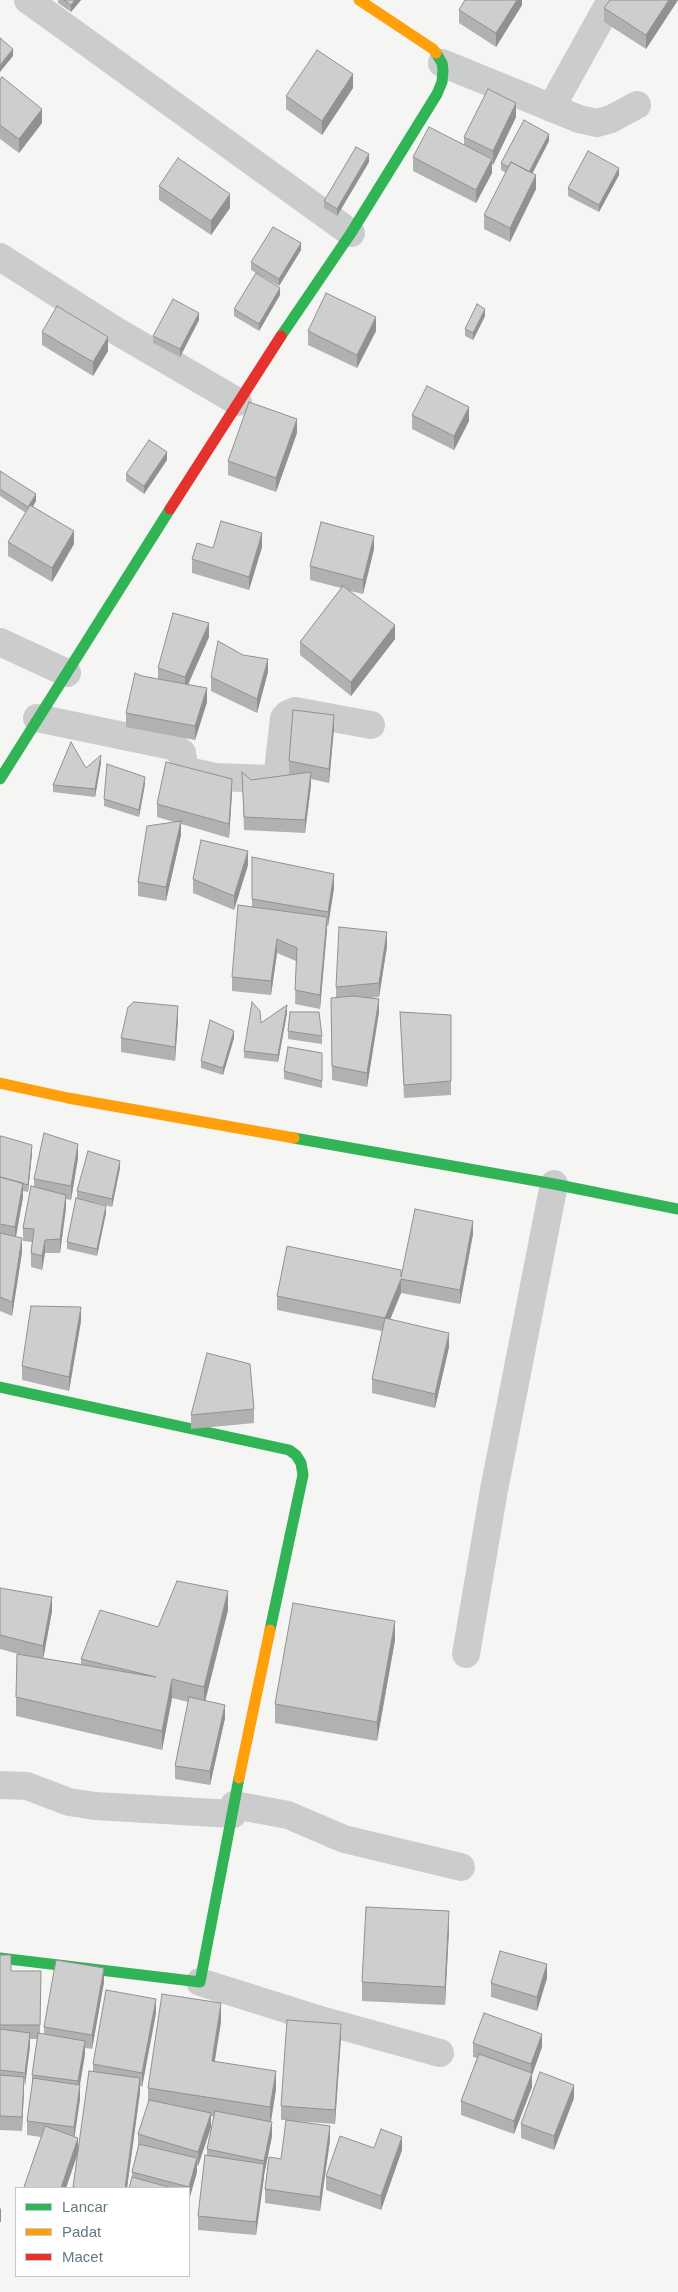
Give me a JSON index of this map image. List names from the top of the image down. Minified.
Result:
{"legend":["Lancar","Padat","Macet"]}
